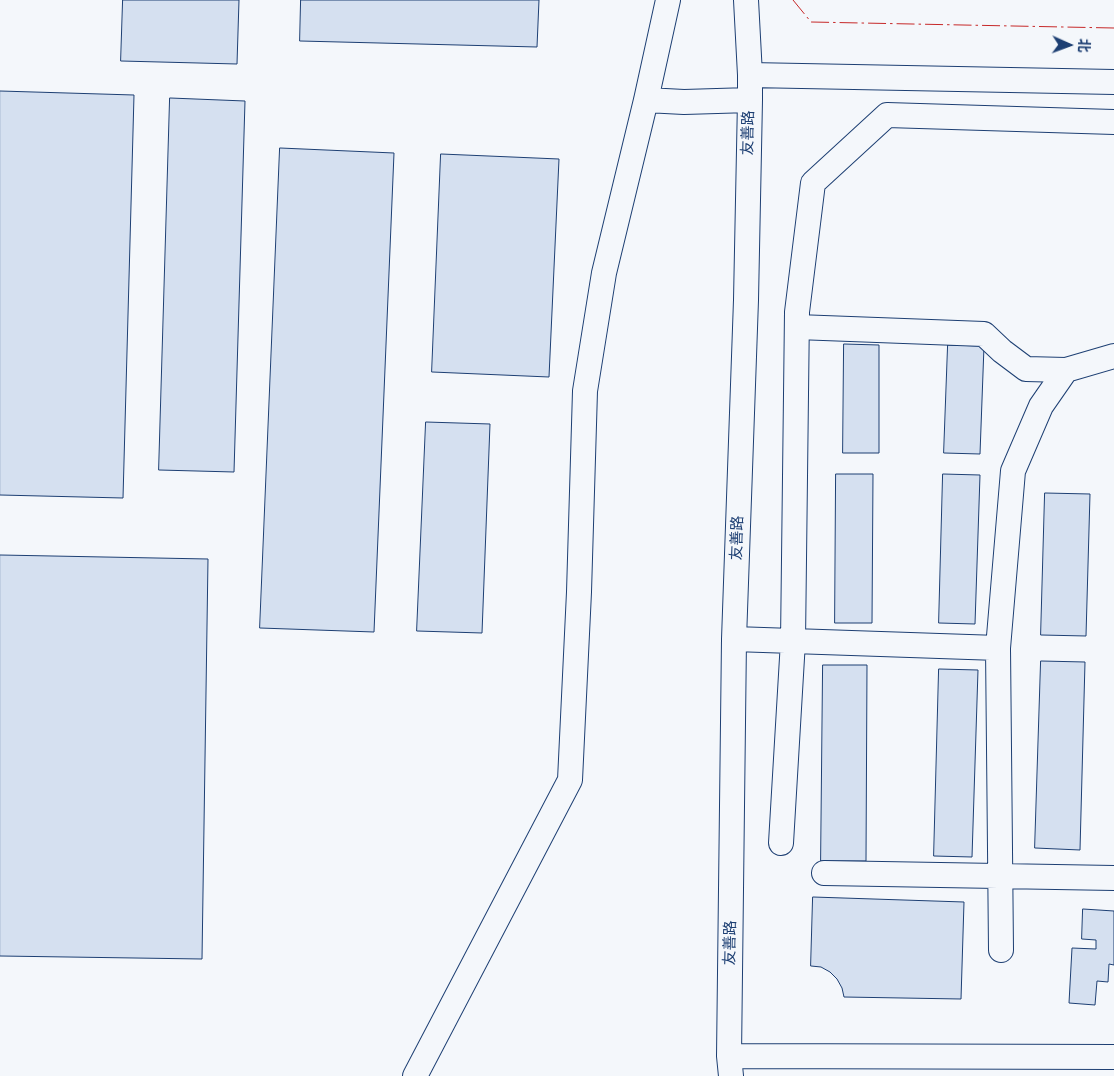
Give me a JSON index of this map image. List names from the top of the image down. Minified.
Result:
{"streets":{"street":["友善路"]},"north":"right"}
